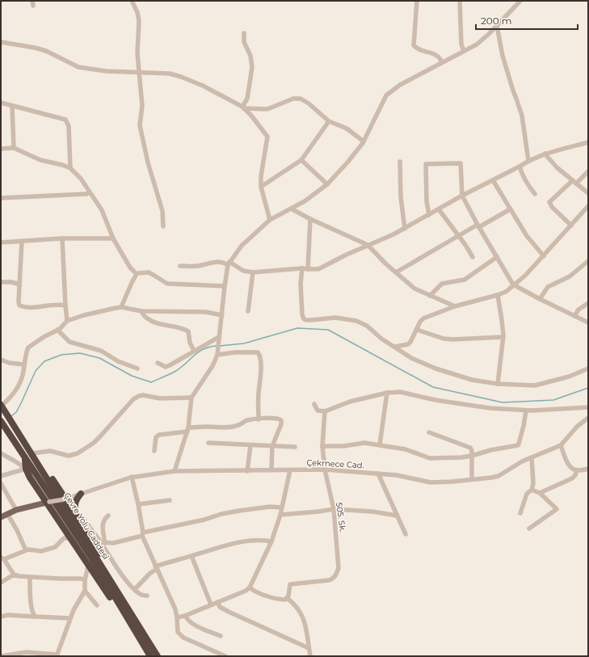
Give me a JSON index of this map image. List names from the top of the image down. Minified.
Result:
{"streets":{"highway":["Çevre Yolu Caddesi"],"street":["Çekmece Cad.","505. Sk."]},"crossings":[["Çekmece Cad.","505. Sk."]],"scale_bar":"200 m"}
